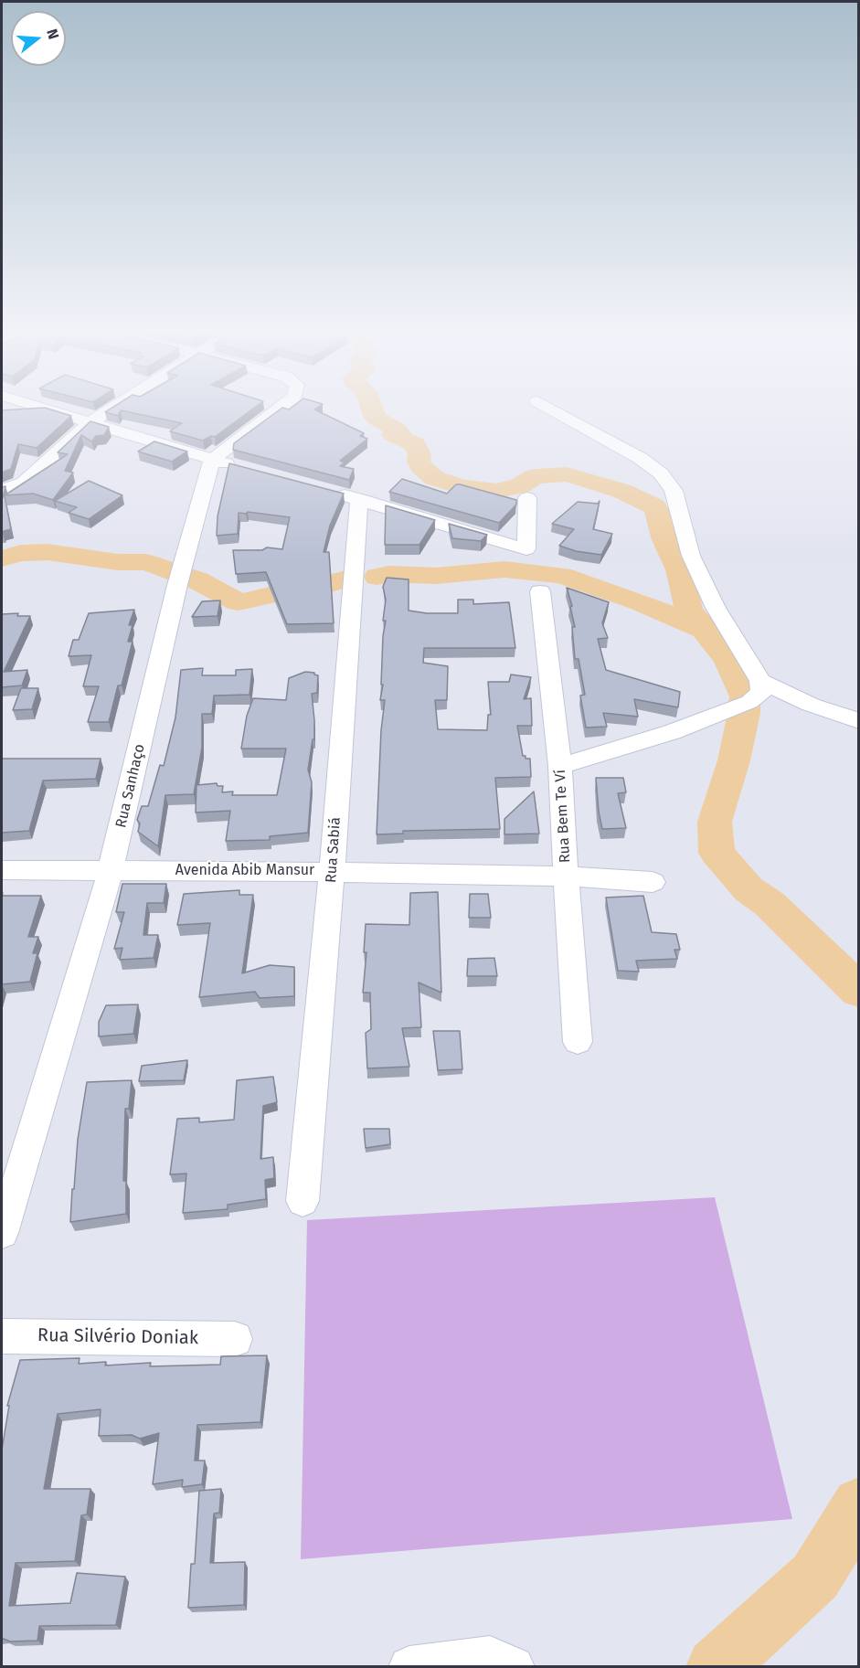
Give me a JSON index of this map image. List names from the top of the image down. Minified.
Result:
{"streets":{"street":["Rua Sanhaço","Rua Bem Te Ví","Rua Sabiá","Avenida Abib Mansur","Rua Silvério Doniak"]},"crossings":[["Rua Sanhaço","Avenida Abib Mansur"],["Rua Bem Te Ví","Avenida Abib Mansur"],["Rua Sabiá","Avenida Abib Mansur"]],"north":"right"}
